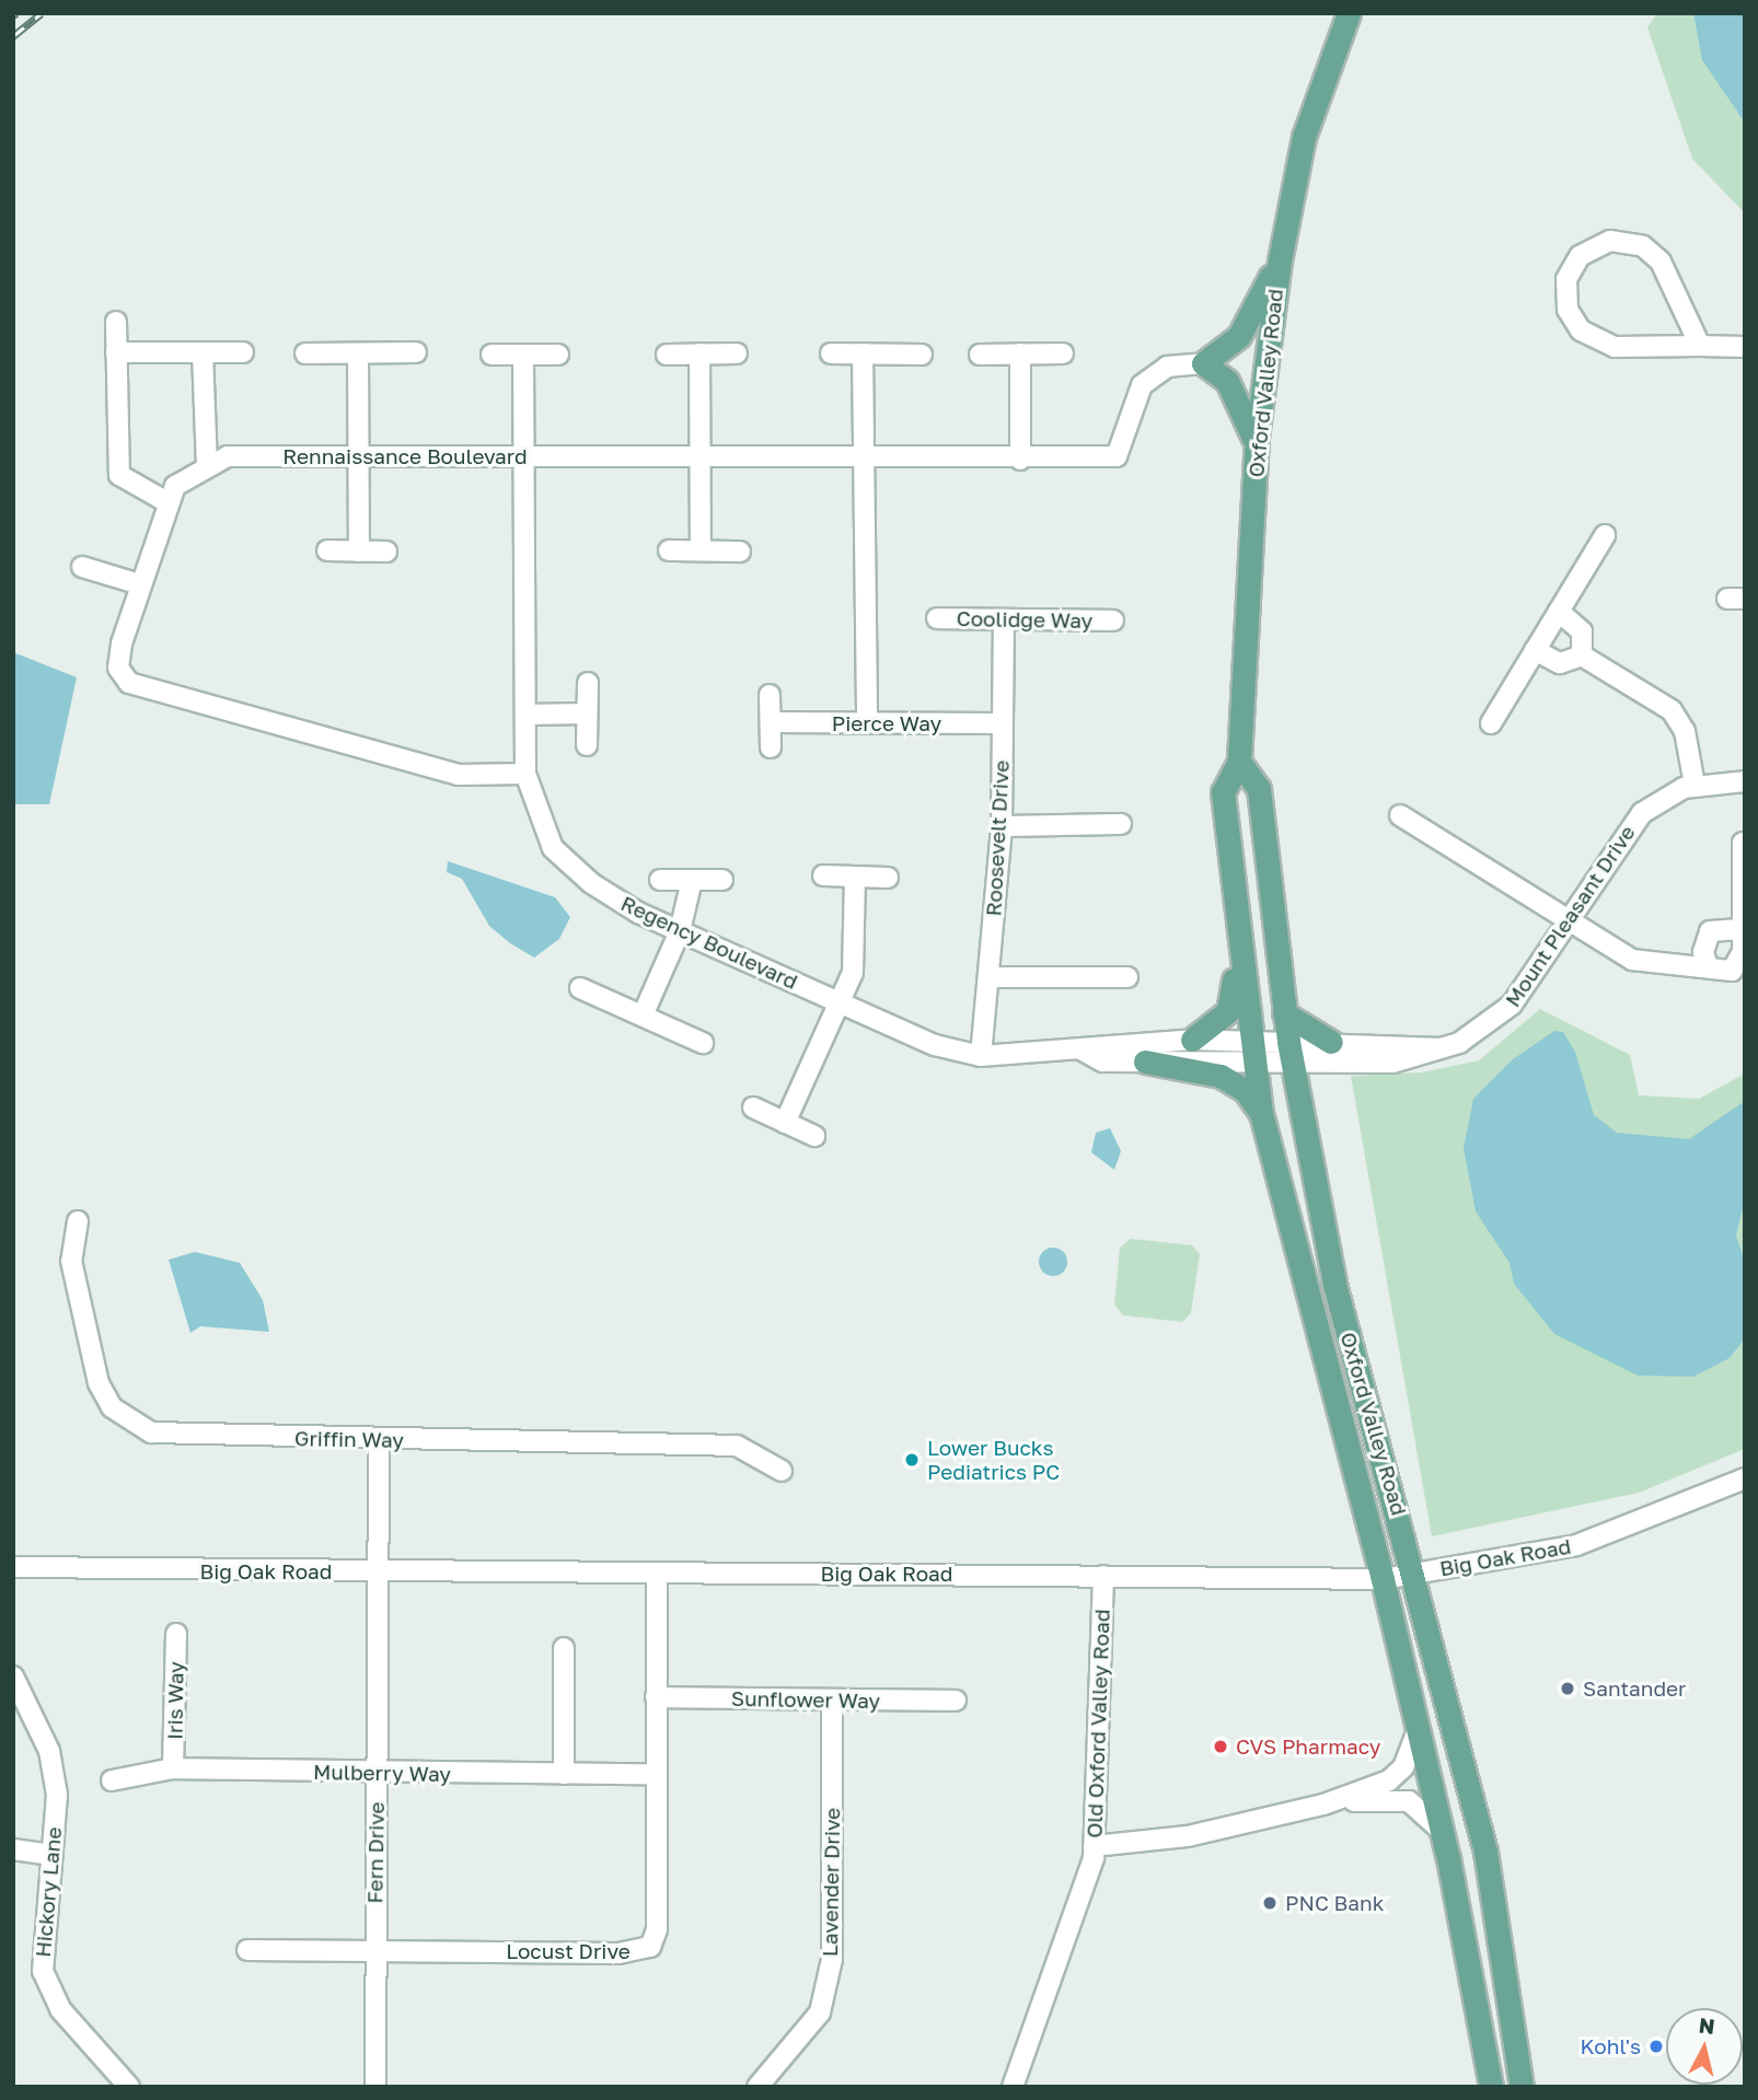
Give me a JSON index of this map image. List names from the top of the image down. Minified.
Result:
{"streets":{"main road":["Oxford Valley Road"],"street":["Rennaissance Boulevard","Coolidge Way","Pierce Way","Roosevelt Drive","Mount Pleasant Drive","Regency Boulevard","Griffin Way","Big Oak Road","Sunflower Way","Iris Way","Old Oxford Valley Road","Mulberry Way","Fern Drive","Lavender Drive","Hickory Lane","Locust Drive"]},"crossings":[["Oxford Valley Road","Mount Pleasant Drive"],["Oxford Valley Road","Regency Boulevard"],["Oxford Valley Road","Big Oak Road"],["Rennaissance Boulevard","Regency Boulevard"],["Coolidge Way","Roosevelt Drive"],["Pierce Way","Roosevelt Drive"],["Roosevelt Drive","Regency Boulevard"],["Mount Pleasant Drive","Regency Boulevard"],["Griffin Way","Fern Drive"],["Big Oak Road","Old Oxford Valley Road"],["Big Oak Road","Fern Drive"],["Big Oak Road","Locust Drive"],["Sunflower Way","Lavender Drive"],["Sunflower Way","Locust Drive"],["Iris Way","Mulberry Way"],["Mulberry Way","Fern Drive"],["Mulberry Way","Locust Drive"],["Fern Drive","Locust Drive"]],"places":["Lower Bucks Pediatrics PC","Santander","CVS Pharmacy","PNC Bank","Kohl's"],"north":"top"}
